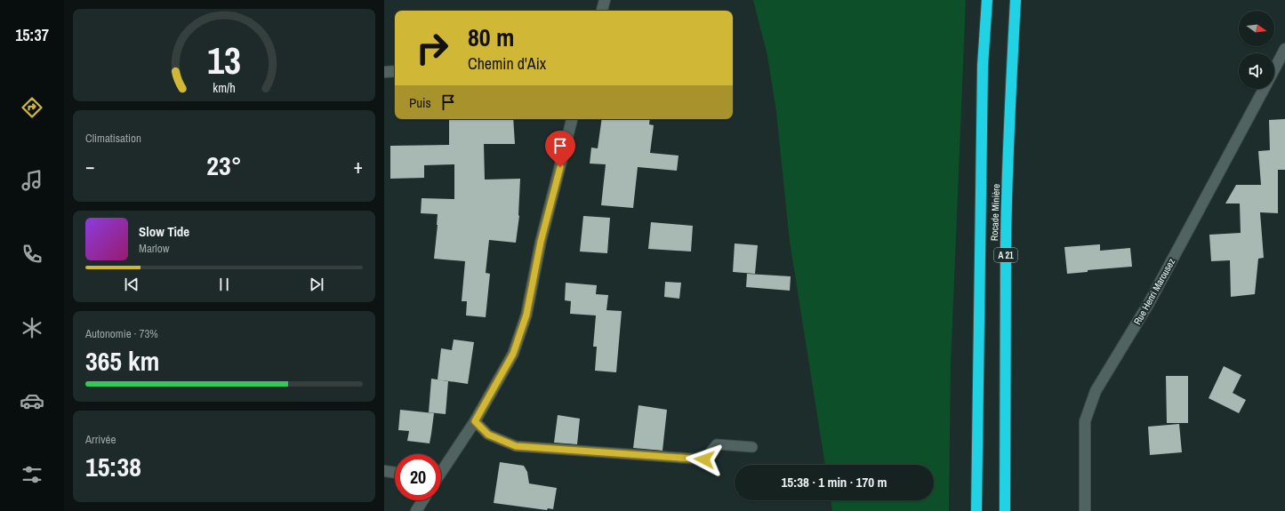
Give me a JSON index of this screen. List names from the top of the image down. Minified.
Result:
{"streets":{"highway":["Rocade Minière","A 21"],"street":["Rue Henri Marousez"]},"north":"right","page":{"tabs":"15:37","turn":["80 m","Chemin d'Aix"],"then":"Puis","tile":["Climatisation",["Autonomie · 73%","365 km"],["Arrivée","15:38"]],"heat":["−","23°","+"],"song":["Slow Tide","Marlow"],"limit":"20","trip":"15:38 · 1 min · 170 m","gauge":["13","km/h"]}}
